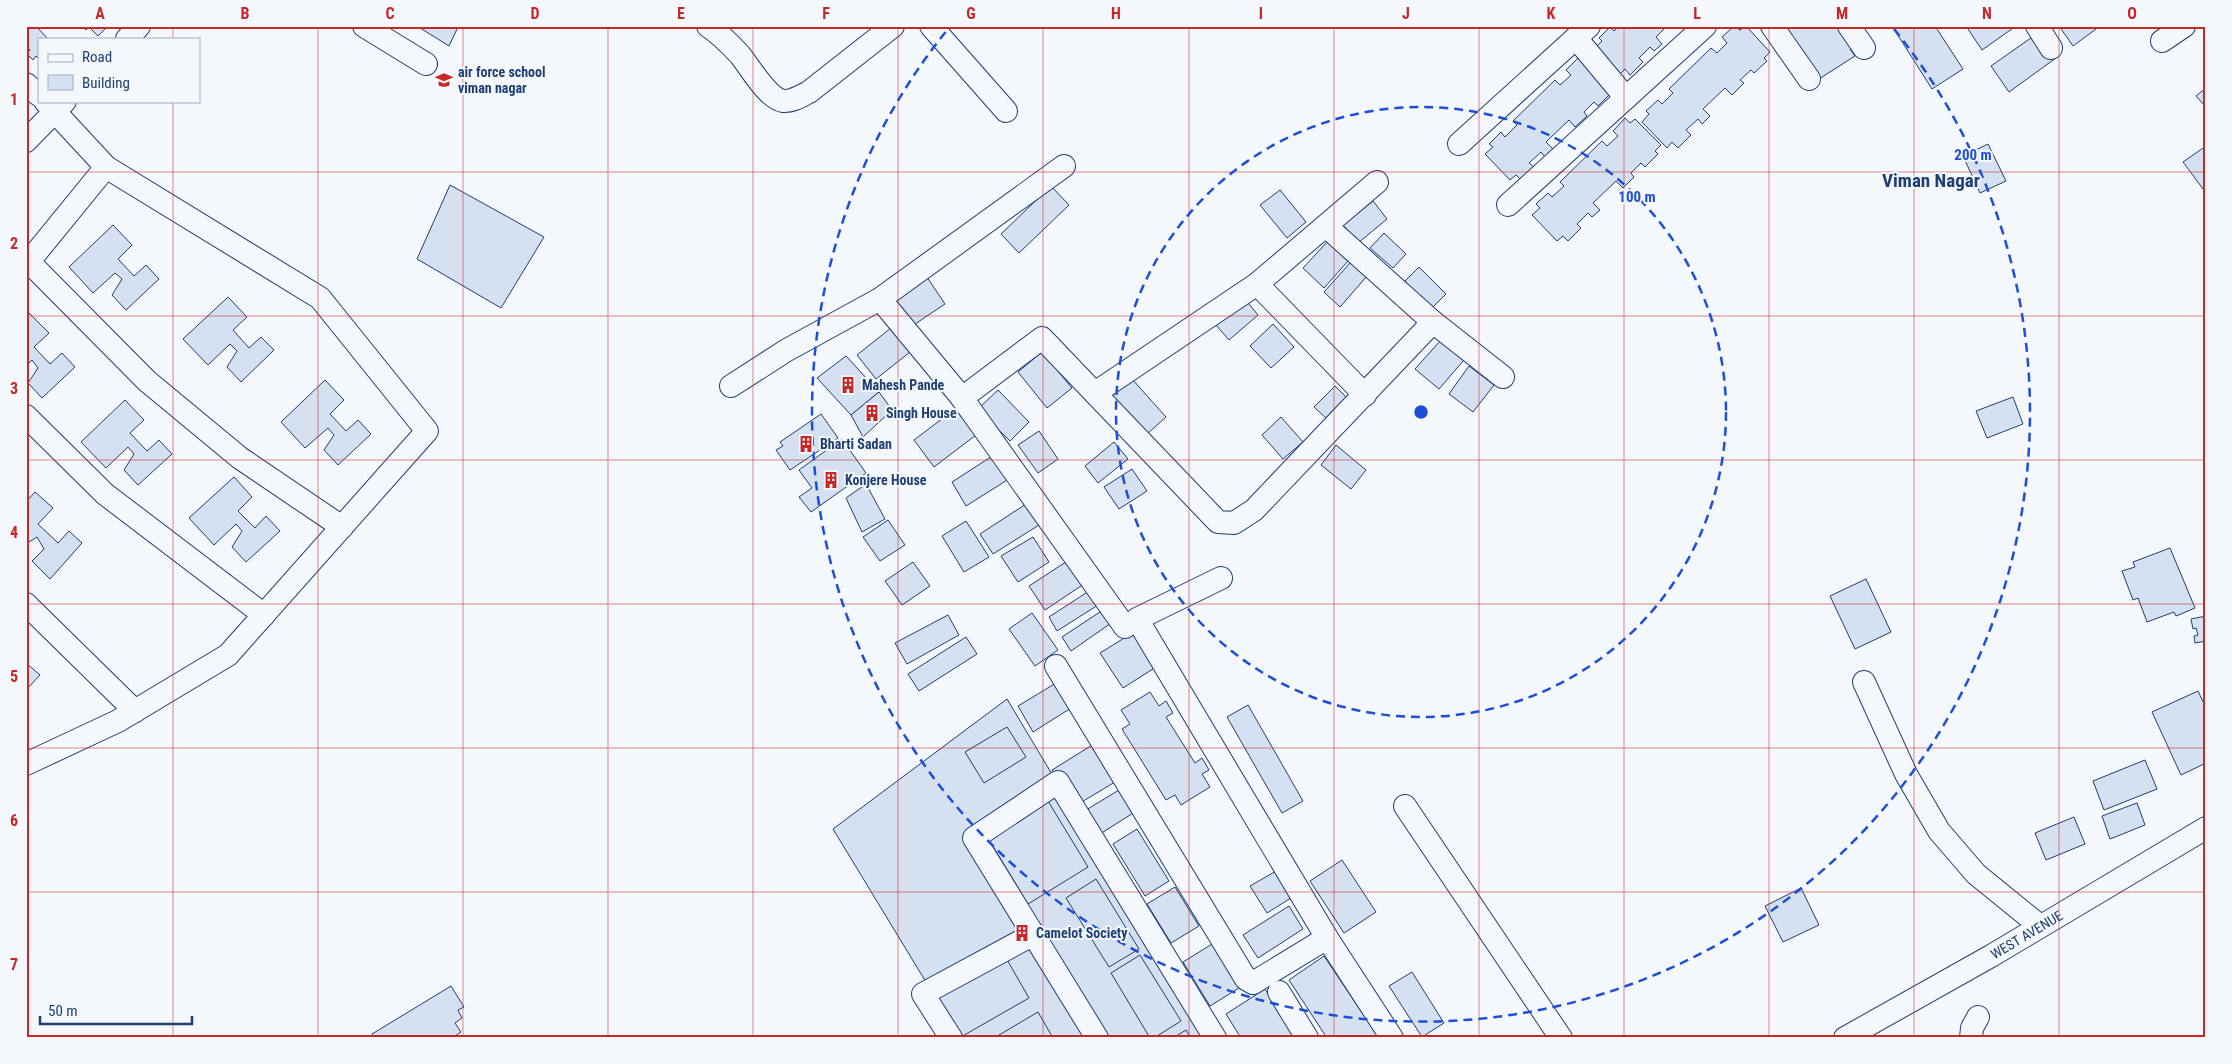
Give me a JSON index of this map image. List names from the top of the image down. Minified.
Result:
{"streets":{"street":["WEST AVENUE"]},"districts":["Viman Nagar"],"places":{"school or university":["air force school viman nagar"],"building":["Mahesh Pande","Singh House","Bharti Sadan","Konjere House","Camelot Society"]},"legend":["Road","Building"],"scale_bar":"50 m","grid":{"columns":["A","B","C","D","E","F","G","H","I","J","K","L","M","N","O"],"rows":["1","2","3","4","5","6","7"]},"rings":["200 m","100 m"]}
